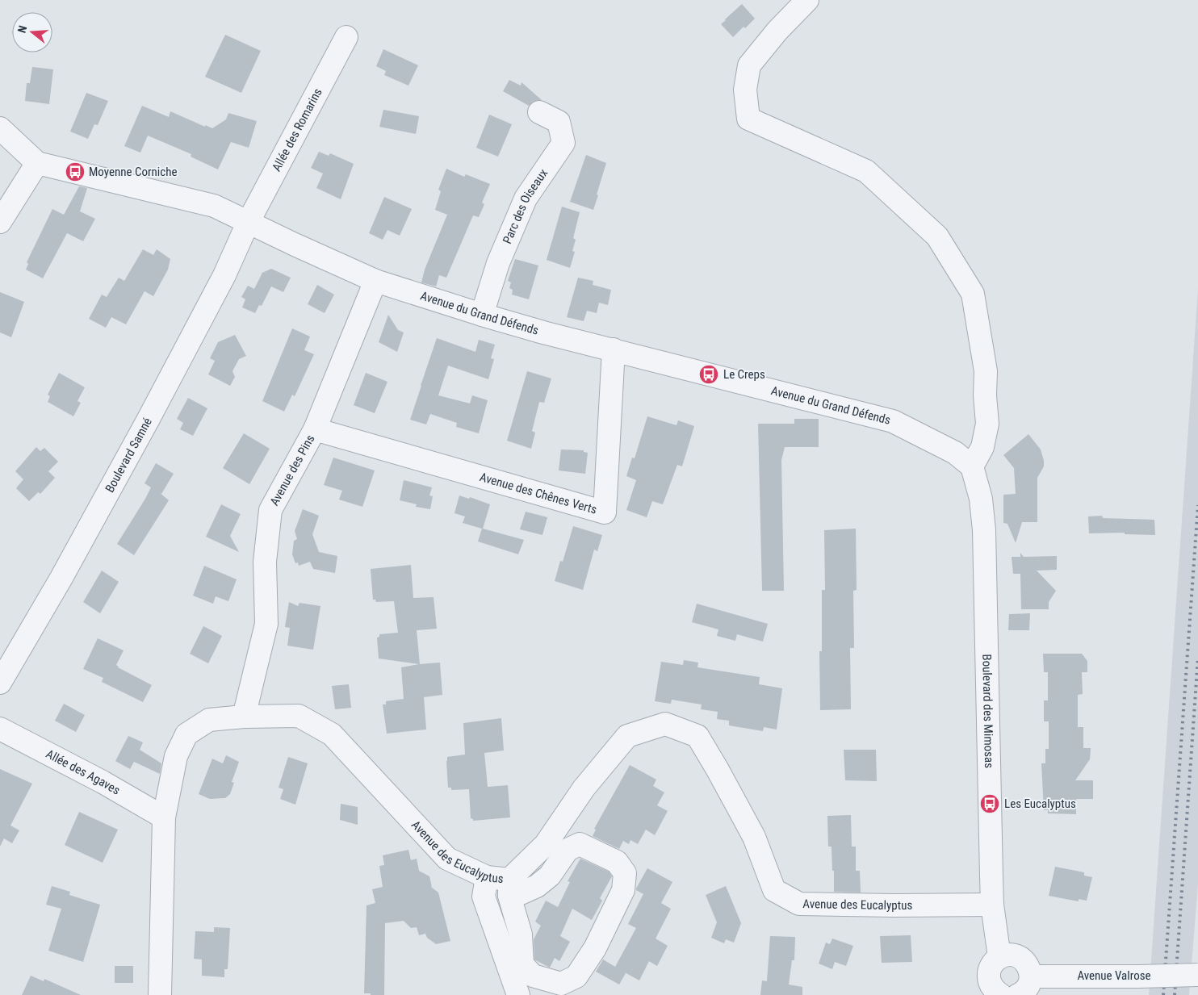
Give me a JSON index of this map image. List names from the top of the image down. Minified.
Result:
{"streets":{"street":["Allée des Romarins","Parc des Oiseaux","Avenue du Grand Défends","Boulevard Samné","Avenue des Pins","Avenue des Chênes Verts","Boulevard des Mimosas","Allée des Agaves","Avenue des Eucalyptus","Avenue Valrose"]},"crossings":[["Allée des Romarins","Avenue du Grand Défends"],["Allée des Romarins","Boulevard Samné"],["Parc des Oiseaux","Avenue du Grand Défends"],["Avenue du Grand Défends","Boulevard Samné"],["Avenue du Grand Défends","Avenue des Pins"],["Avenue du Grand Défends","Avenue des Chênes Verts"],["Avenue du Grand Défends","Boulevard des Mimosas"],["Avenue des Pins","Avenue des Chênes Verts"],["Avenue des Pins","Avenue des Eucalyptus"],["Boulevard des Mimosas","Avenue des Eucalyptus"],["Allée des Agaves","Avenue des Eucalyptus"]],"places":{"bus stop":["Moyenne Corniche","Le Creps","Les Eucalyptus"]},"north":"left"}
